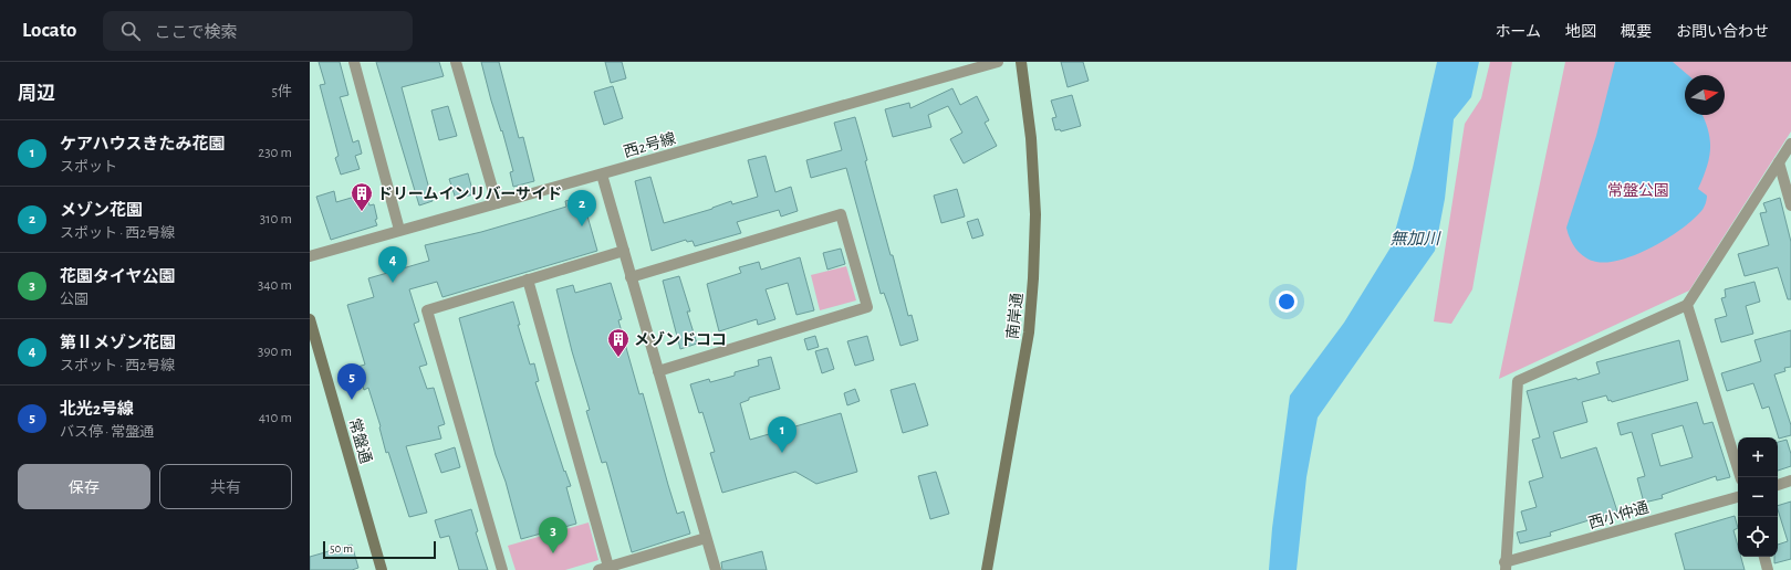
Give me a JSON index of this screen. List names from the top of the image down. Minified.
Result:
{"streets":{"main road":["南岸通","常盤通"],"street":["西2号線","西小仲通"]},"water":["無加川"],"parks":["常盤公園"],"places":{"building":["ドリームインリバーサイド","メゾンドココ"]},"scale_bar":"50 m","north":"right","page":{"header":"Locato","search":"ここで検索","nav":["ホーム","地図","概要","お問い合わせ"],"heading":["周辺","5件"],"list":[{"mark":"1","name":"ケアハウスきたみ花園","note":"スポット","value":"230 m"},{"mark":"2","name":"メゾン花園","note":"スポット · 西2号線","value":"310 m"},{"mark":"3","name":"花園タイヤ公園","note":"公園","value":"340 m"},{"mark":"4","name":"第Ⅱメゾン花園","note":"スポット · 西2号線","value":"390 m"},{"mark":"5","name":"北光2号線","note":"バス停 · 常盤通","value":"410 m"}],"pins":["2","4","5","1","3"],"map_buttons":["+","−"],"buttons":["保存","共有"],"scale":"50 m"}}
